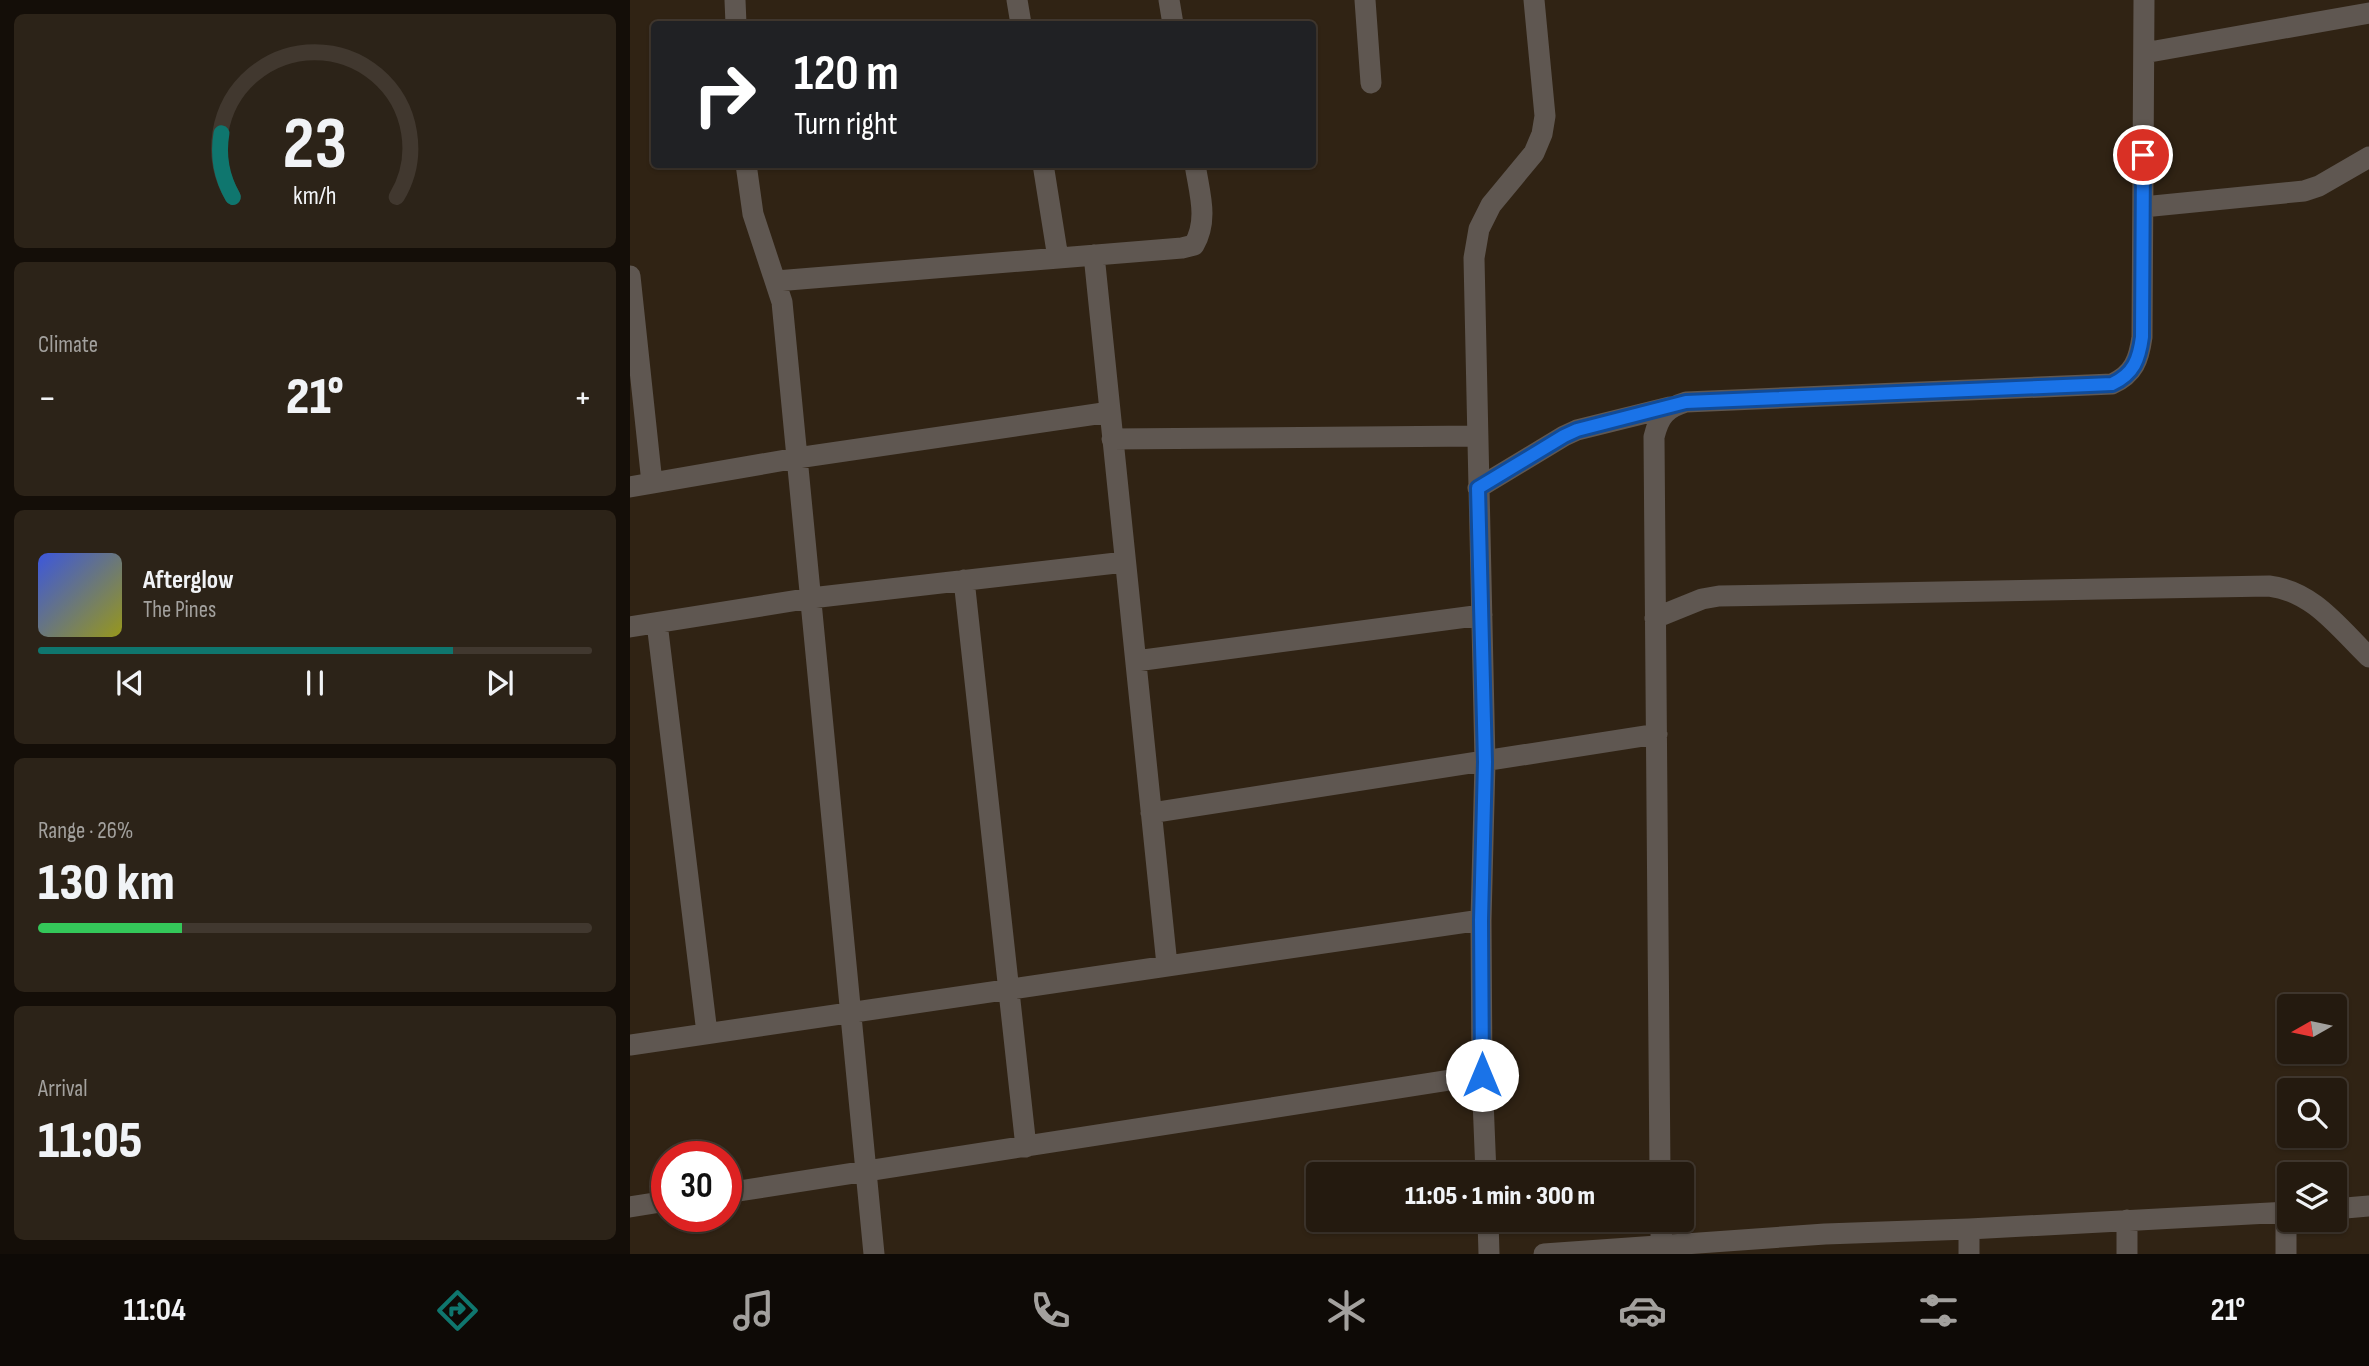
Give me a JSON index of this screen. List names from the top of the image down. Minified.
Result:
{"north":"left","page":{"turn":["120 m","Turn right"],"tile":["Climate",["Range · 26%","130 km"],["Arrival","11:05"]],"heat":["−","21°","+"],"song":["Afterglow","The Pines"],"limit":"30","trip":"11:05 · 1 min · 300 m","tabs":["11:04","21°"],"gauge":["23","km/h"]}}
